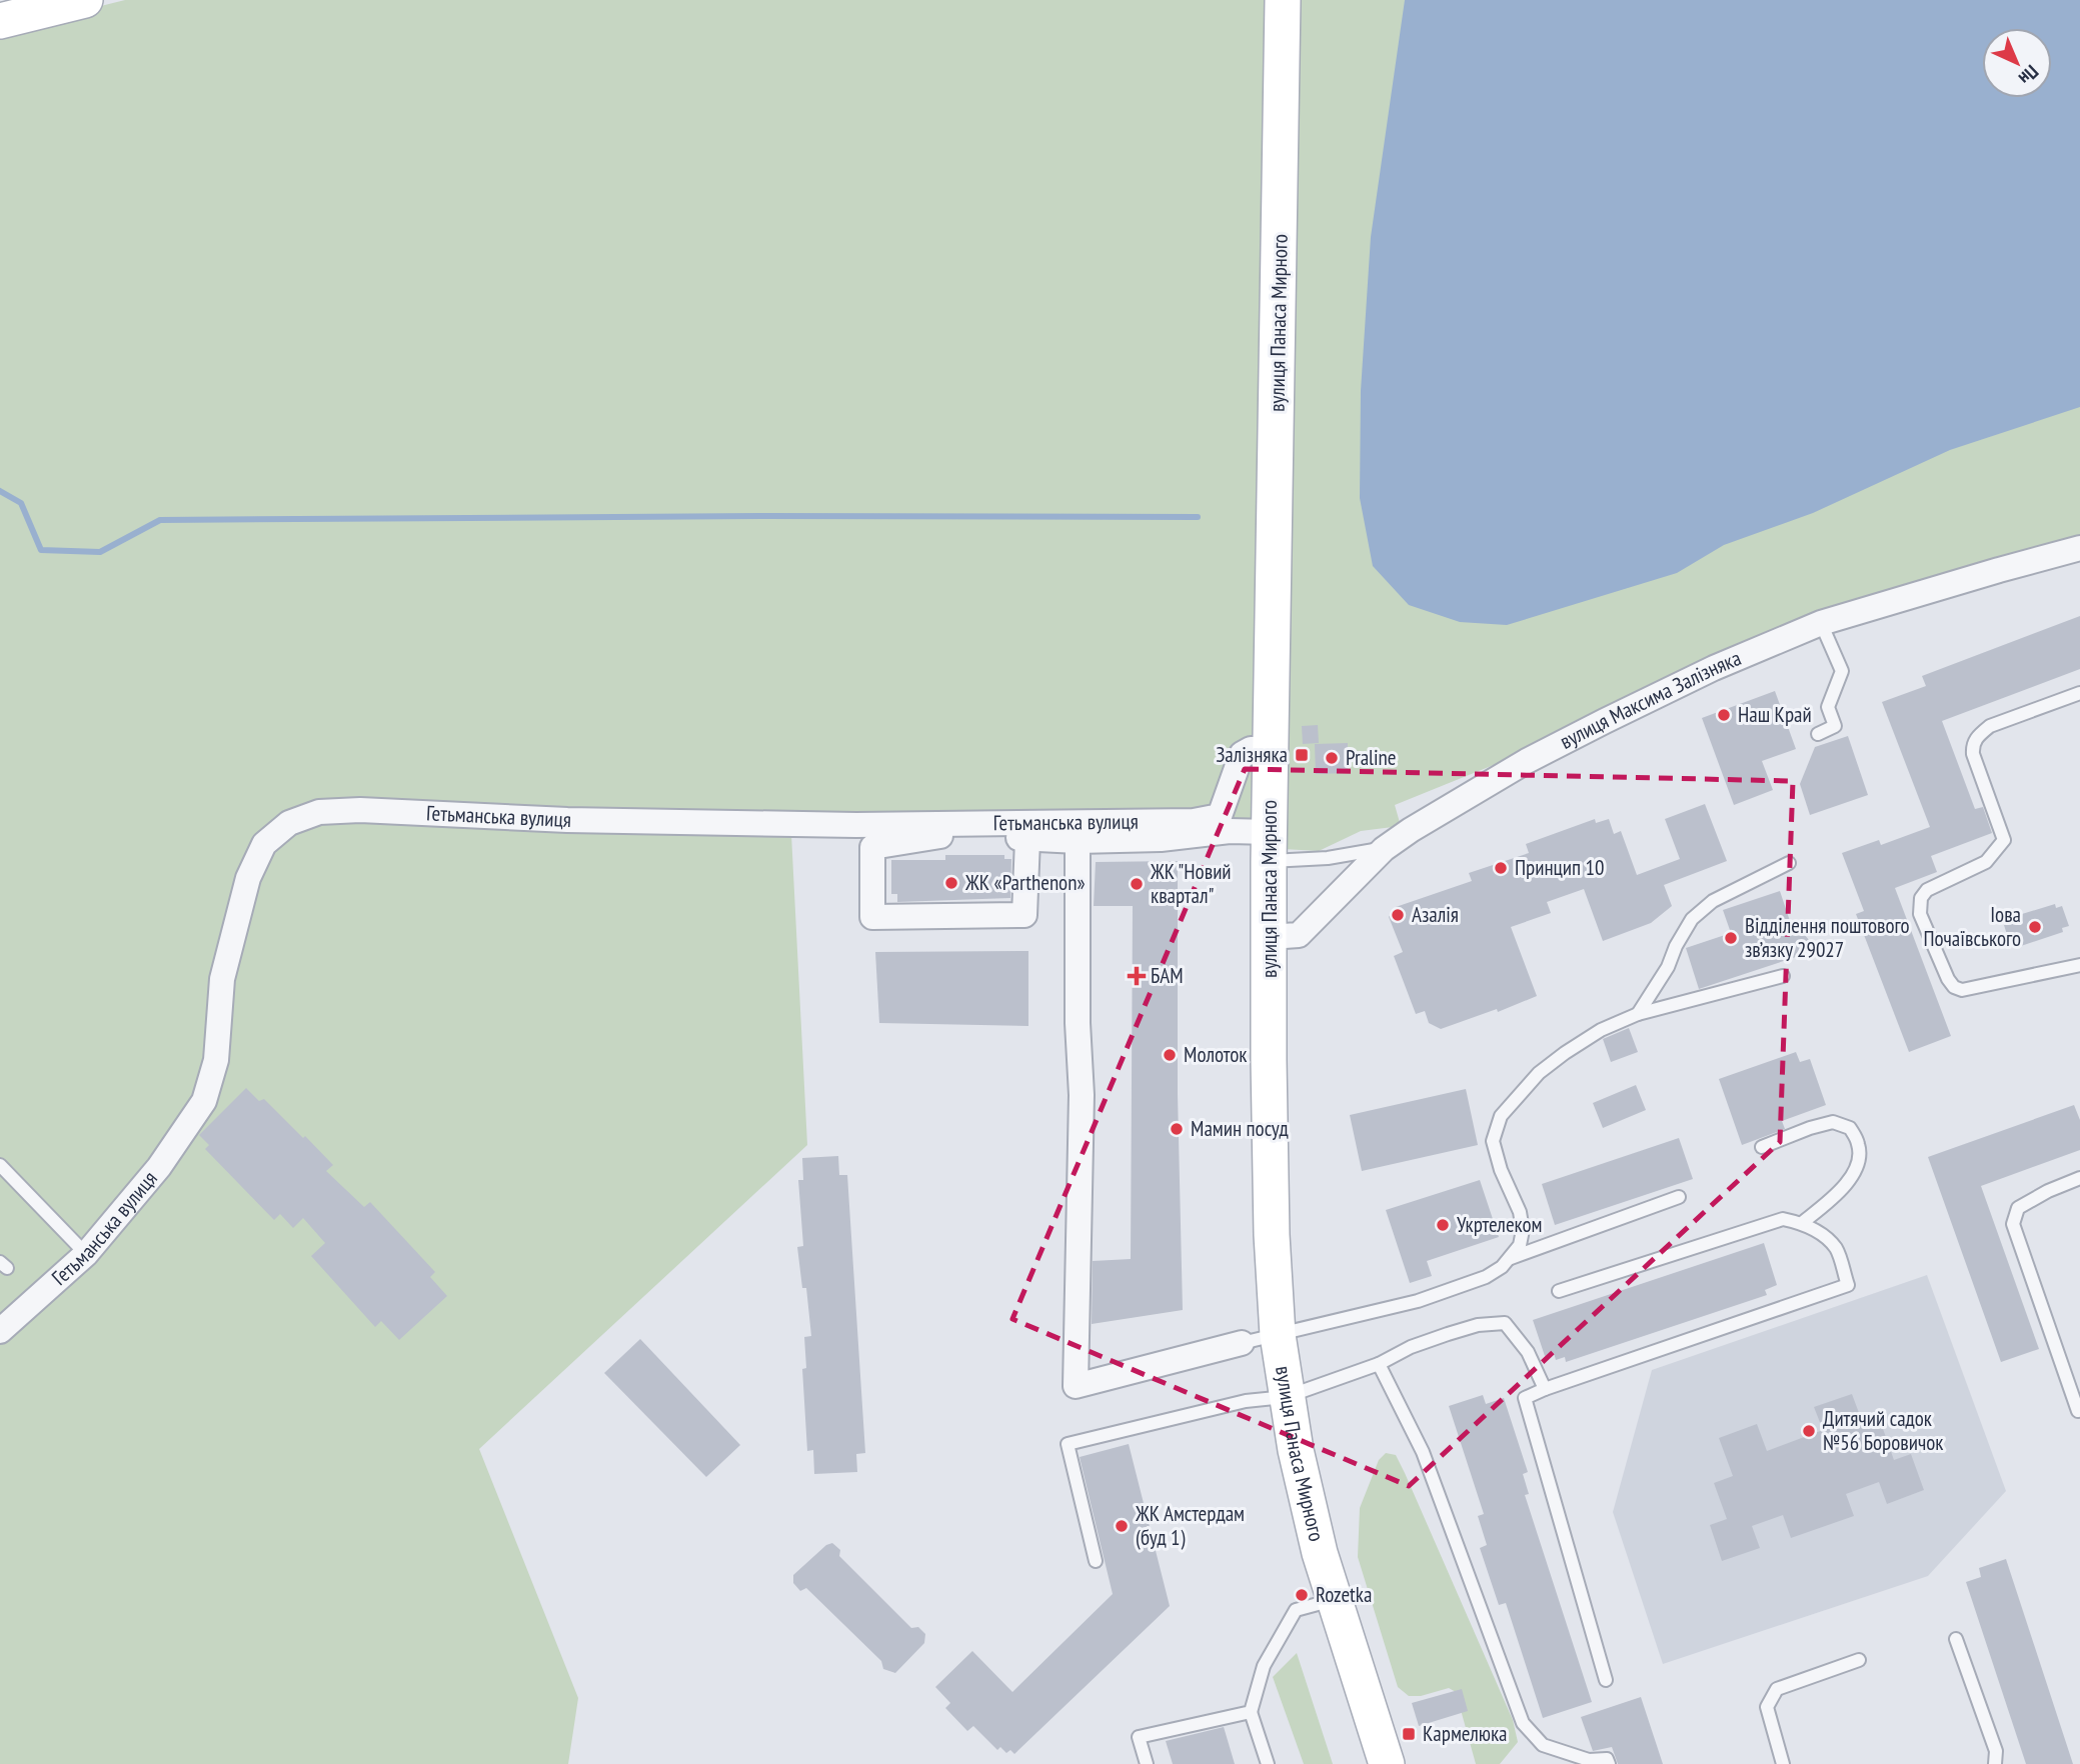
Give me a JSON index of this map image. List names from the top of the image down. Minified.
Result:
{"streets":{"main road":["вулиця Панаса Мирного"],"street":["вулиця Максима Залізняка","Гетьманська вулиця"]},"crossings":[["вулиця Панаса Мирного","вулиця Максима Залізняка"],["вулиця Панаса Мирного","Гетьманська вулиця"]],"places":{"other":["Наш Край","Praline","Принцип 10","ЖК «Parthenon»","ЖК \"Новий квартал\"","Азалія","Іова Почаївського","Відділення поштового зв’язку 29027","Молоток","Мамин посуд","Укртелеком","Дитячий садок №56 Боровичок","ЖК Амстердам (буд 1)","Rozetka"],"transit":["Залізняка","Кармелюка"],"health":["БАМ"]},"north":"bottom right"}
